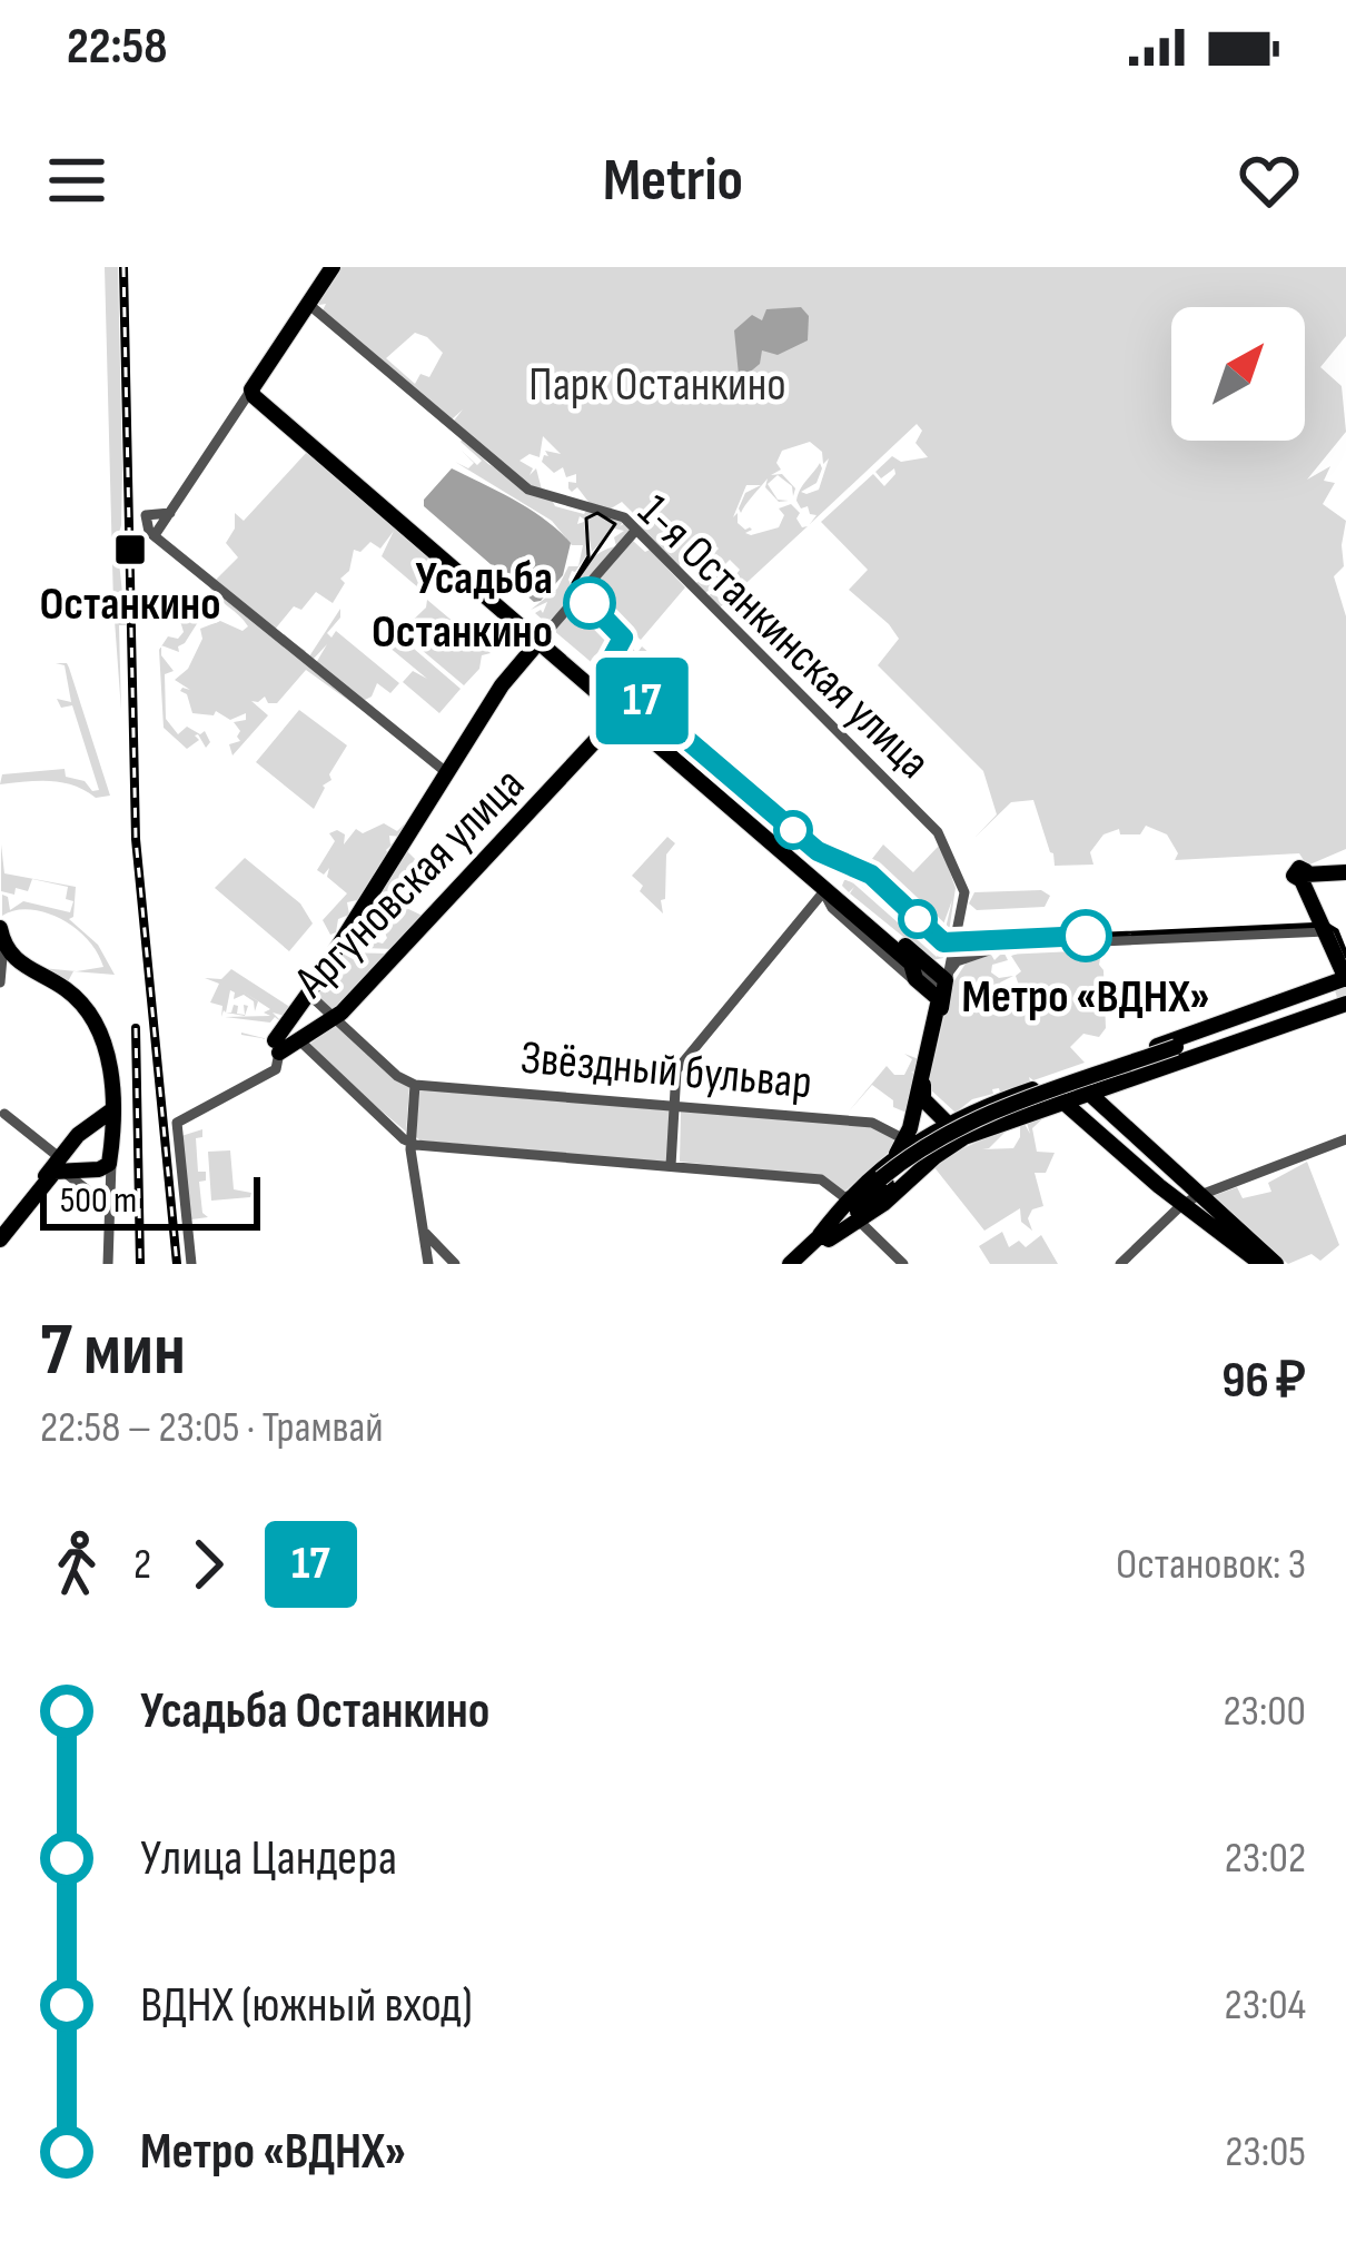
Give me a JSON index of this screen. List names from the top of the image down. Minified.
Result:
{"streets":{"main road":["Аргуновская улица"],"street":["1-я Останкинская улица","Звёздный бульвар"]},"parks":["Парк Останкино"],"places":{"transit":["Останкино"],"other":["Усадьба Останкино","Метро «ВДНХ»"]},"lines":["tram line 17"],"scale_bar":"500 m","north":"top right","page":{"status":"22:58","header":"Metrio","on_map":"17","scale":"500 m","heading":["7 мин","22:58 – 23:05 · Трамвай","96 ₽"],"legs":["2","17","Остановок: 3"],"list":[{"name":"Усадьба Останкино","value":"23:00"},{"name":"Улица Цандера","value":"23:02"},{"name":"ВДНХ (южный вход)","value":"23:04"},{"name":"Метро «ВДНХ»","value":"23:05"}]}}
